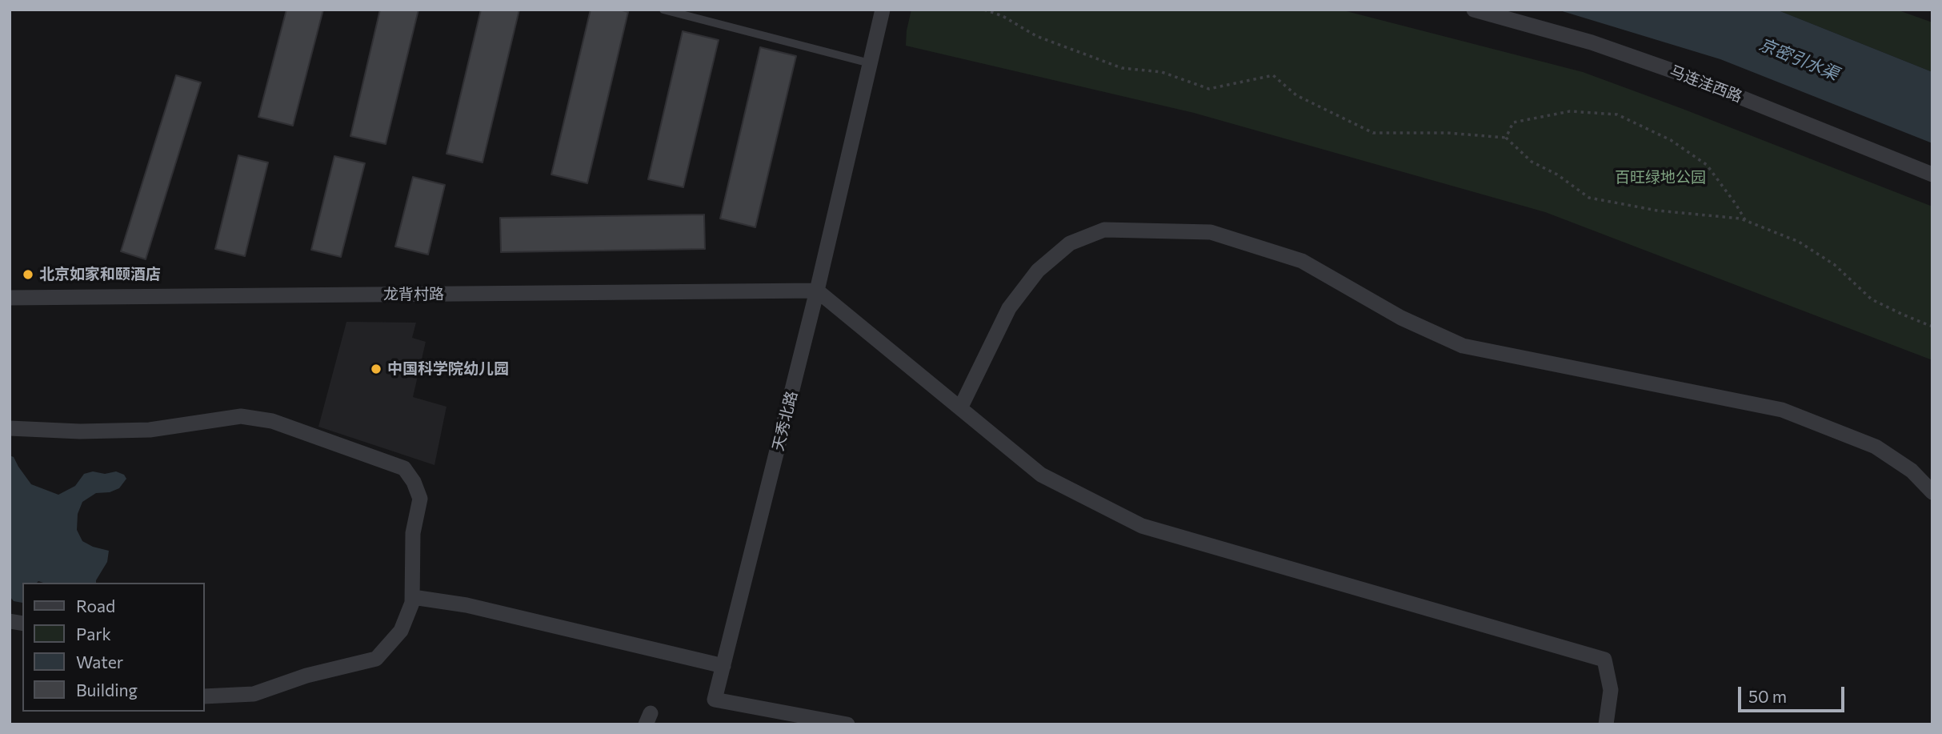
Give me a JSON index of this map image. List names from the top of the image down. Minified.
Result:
{"streets":{"street":["马连洼西路","龙背村路","天秀北路"]},"crossings":[["龙背村路","天秀北路"]],"water":["京密引水渠"],"parks":["百旺绿地公园"],"places":["北京如家和颐酒店","中国科学院幼儿园"],"legend":["Road","Park","Water","Building"],"scale_bar":"50 m"}
